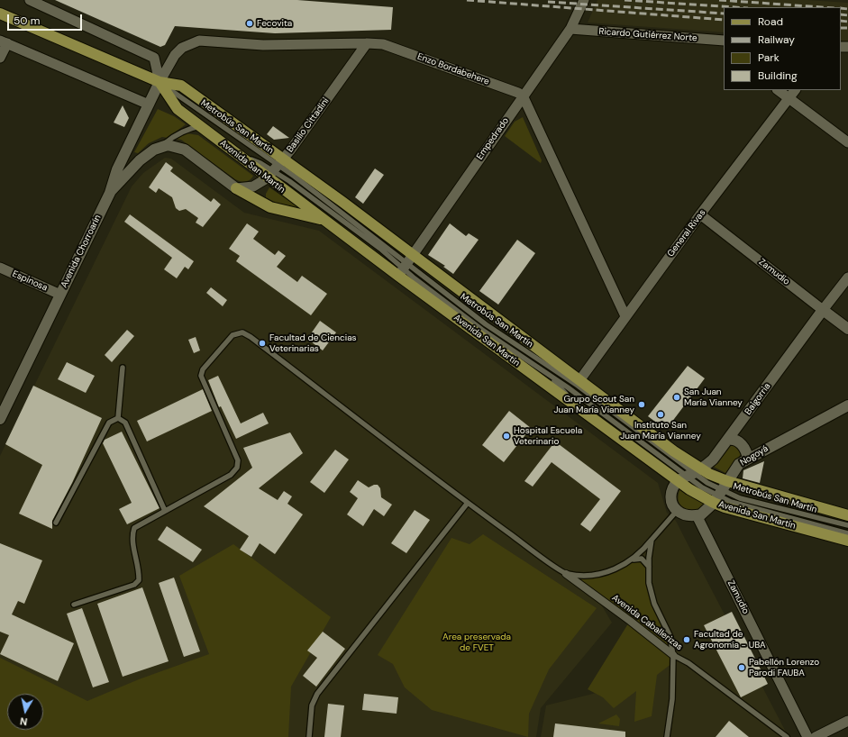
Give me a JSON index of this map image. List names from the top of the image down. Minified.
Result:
{"streets":{"main road":["Avenida San Martín","Avenida Chorroarín","Zamudio","Baigorria","Nogoyá"],"street":["Ricardo Gutiérrez Norte","Enzo Bordabehere","Basilio Cittadini","Empedrado","General Rivas","Espinosa","Avenida Caballerizas"],"lane":["Metrobús San Martín"]},"crossings":[["Ricardo Gutiérrez Norte","Empedrado"],["Enzo Bordabehere","Basilio Cittadini"],["Enzo Bordabehere","Empedrado"],["Enzo Bordabehere","Avenida San Martín"],["Enzo Bordabehere","Avenida Chorroarín"],["Basilio Cittadini","Metrobús San Martín"],["Basilio Cittadini","Avenida San Martín"],["Metrobús San Martín","Empedrado"],["Metrobús San Martín","Avenida San Martín"],["Metrobús San Martín","Baigorria"],["Metrobús San Martín","Nogoyá"],["Empedrado","Avenida San Martín"],["Avenida San Martín","General Rivas"],["Avenida San Martín","Avenida Chorroarín"],["Avenida San Martín","Baigorria"],["Avenida San Martín","Nogoyá"],["General Rivas","Zamudio"],["Avenida Chorroarín","Espinosa"],["Zamudio","Baigorria"],["Zamudio","Nogoyá"]],"parks":["Area preservada de FVET"],"places":["Fecovita","Facultad de Ciencias Veterinarias","San Juan María Vianney","Grupo Scout San Juan María Vianney","Instituto San Juan María Vianney","Hospital Escuela Veterinario","Facultad de Agronomía - UBA","Pabellón Lorenzo Parodi FAUBA"],"legend":["Road","Railway","Park","Building"],"scale_bar":"50 m","north":"bottom"}
